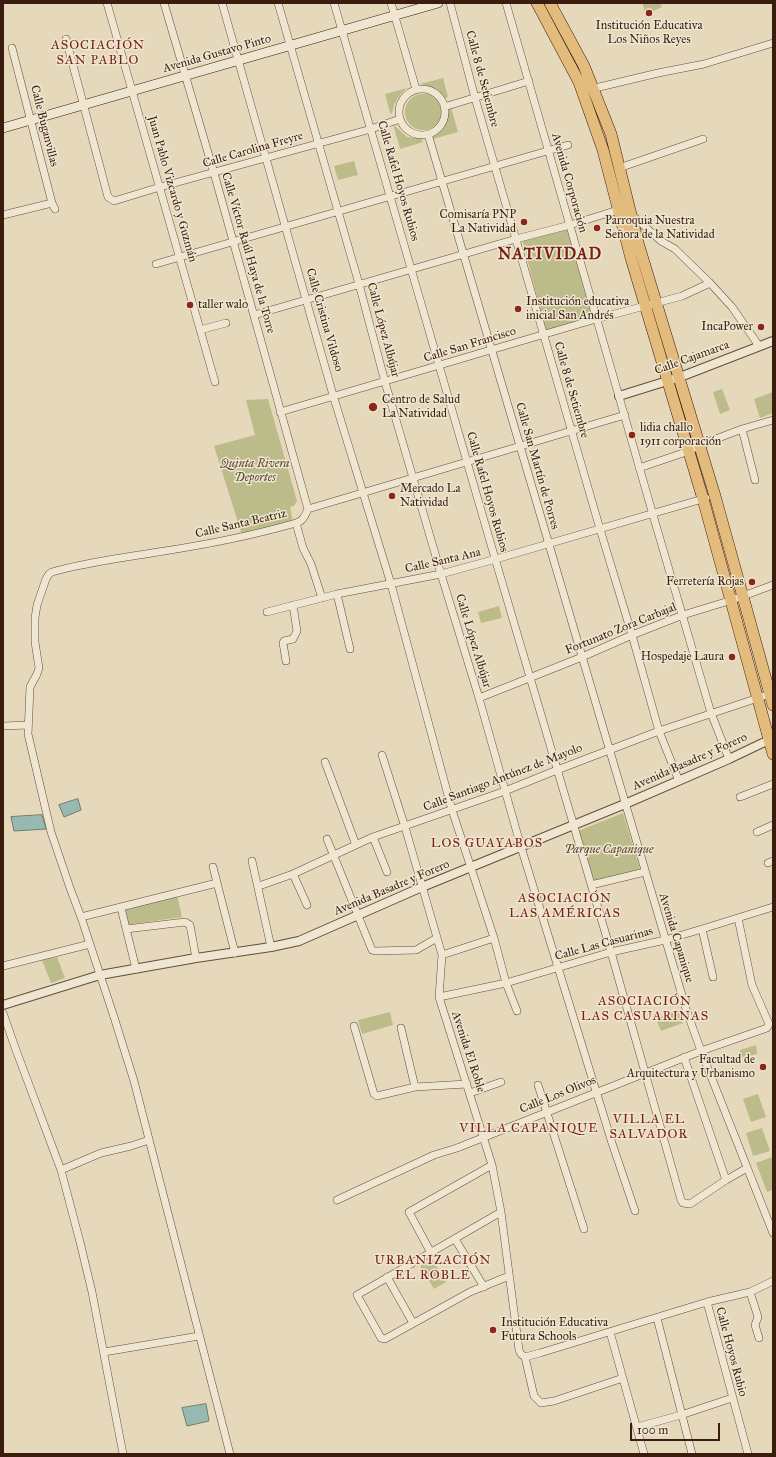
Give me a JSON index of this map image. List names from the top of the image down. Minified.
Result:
{"streets":{"main road":["Avenida Gustavo Pinto"],"street":["Calle 8 de Setiembre","Calle Buganvillas","Calle Carolina Freyre","Calle Rafel Hoyos Rubios","Avenida Corporación","Juan Pablo Vizcardo y Guzmán","Calle Víctor Raúl Haya de la Torre","Calle Cristina Vildoso","Calle López Albújar","Calle San Francisco","Calle Cajamarca","Calle San Martín de Porres","Calle Santa Beatriz","Calle Santa Ana","Fortunato Zora Carbajal","Avenida Basadre y Forero","Calle Santiago Antúnez de Mayolo","Avenida Capanique","Calle Las Casuarinas","Avenida El Roble","Calle Los Olivos","Calle Hoyos Rubio"]},"crossings":[["Avenida Gustavo Pinto","Calle Buganvillas"],["Avenida Gustavo Pinto","Calle Carolina Freyre"],["Avenida Gustavo Pinto","Calle Rafel Hoyos Rubios"],["Avenida Gustavo Pinto","Juan Pablo Vizcardo y Guzmán"],["Avenida Gustavo Pinto","Calle Víctor Raúl Haya de la Torre"],["Avenida Gustavo Pinto","Calle Cristina Vildoso"],["Avenida Gustavo Pinto","Calle López Albújar"],["Calle 8 de Setiembre","Calle San Francisco"],["Calle 8 de Setiembre","Calle Santa Ana"],["Calle 8 de Setiembre","Fortunato Zora Carbajal"],["Calle 8 de Setiembre","Avenida Basadre y Forero"],["Calle 8 de Setiembre","Calle Santiago Antúnez de Mayolo"],["Calle Carolina Freyre","Calle Rafel Hoyos Rubios"],["Calle Carolina Freyre","Juan Pablo Vizcardo y Guzmán"],["Calle Carolina Freyre","Calle Víctor Raúl Haya de la Torre"],["Calle Carolina Freyre","Calle Cristina Vildoso"],["Calle Carolina Freyre","Calle López Albújar"],["Calle Carolina Freyre","Calle San Martín de Porres"],["Calle Rafel Hoyos Rubios","Calle San Francisco"],["Calle Rafel Hoyos Rubios","Calle Santa Ana"],["Calle Rafel Hoyos Rubios","Fortunato Zora Carbajal"],["Calle Rafel Hoyos Rubios","Avenida Basadre y Forero"],["Calle Rafel Hoyos Rubios","Calle Santiago Antúnez de Mayolo"],["Calle Rafel Hoyos Rubios","Calle Las Casuarinas"],["Calle Rafel Hoyos Rubios","Calle Los Olivos"],["Avenida Corporación","Calle San Francisco"],["Avenida Corporación","Calle Cajamarca"],["Avenida Corporación","Calle Santa Ana"],["Avenida Corporación","Fortunato Zora Carbajal"],["Avenida Corporación","Avenida Basadre y Forero"],["Avenida Corporación","Calle Santiago Antúnez de Mayolo"],["Calle Víctor Raúl Haya de la Torre","Calle San Francisco"],["Calle Víctor Raúl Haya de la Torre","Calle Santa Beatriz"],["Calle Cristina Vildoso","Calle San Francisco"],["Calle Cristina Vildoso","Calle Santa Ana"],["Calle Cristina Vildoso","Avenida Basadre y Forero"],["Calle Cristina Vildoso","Calle Santiago Antúnez de Mayolo"],["Calle Cristina Vildoso","Calle Las Casuarinas"],["Calle López Albújar","Calle San Francisco"],["Calle López Albújar","Calle Santa Ana"],["Calle López Albújar","Fortunato Zora Carbajal"],["Calle López Albújar","Avenida Basadre y Forero"],["Calle López Albújar","Calle Santiago Antúnez de Mayolo"],["Calle López Albújar","Calle Las Casuarinas"],["Calle López Albújar","Calle Los Olivos"],["Calle San Francisco","Calle San Martín de Porres"],["Calle San Martín de Porres","Calle Santa Ana"],["Calle San Martín de Porres","Fortunato Zora Carbajal"],["Calle San Martín de Porres","Avenida Basadre y Forero"],["Calle San Martín de Porres","Calle Santiago Antúnez de Mayolo"],["Calle San Martín de Porres","Avenida Capanique"],["Avenida Basadre y Forero","Avenida Capanique"],["Avenida Basadre y Forero","Avenida El Roble"],["Calle Santiago Antúnez de Mayolo","Avenida El Roble"],["Avenida Capanique","Calle Las Casuarinas"],["Avenida Capanique","Calle Los Olivos"],["Calle Las Casuarinas","Avenida El Roble"],["Calle Las Casuarinas","Calle Los Olivos"],["Avenida El Roble","Calle Los Olivos"]],"districts":["ASOCIACIÓN SAN PABLO","NATIVIDAD","LOS GUAYABOS","ASOCIACIÓN LAS AMÉRICAS","ASOCIACIÓN LAS CASUARINAS","VILLA EL SALVADOR","VILLA CAPANIQUE","URBANIZACIÓN EL ROBLE"],"parks":["Quinta Rivera Deportes","Parque Capanique"],"places":["Institución Educativa Los Niños Reyes","Comisaría PNP La Natividad","Parroquia Nuestra Señora de la Natividad","taller walo","Institución educativa inicial San Andrés","IncaPower","Centro de Salud La Natividad","lidia challo 1911 corporación","Mercado La Natividad","Ferretería Rojas","Hospedaje Laura","Facultad de Arquitectura y Urbanismo","Institución Educativa Futura Schools"],"scale_bar":"100 m"}
